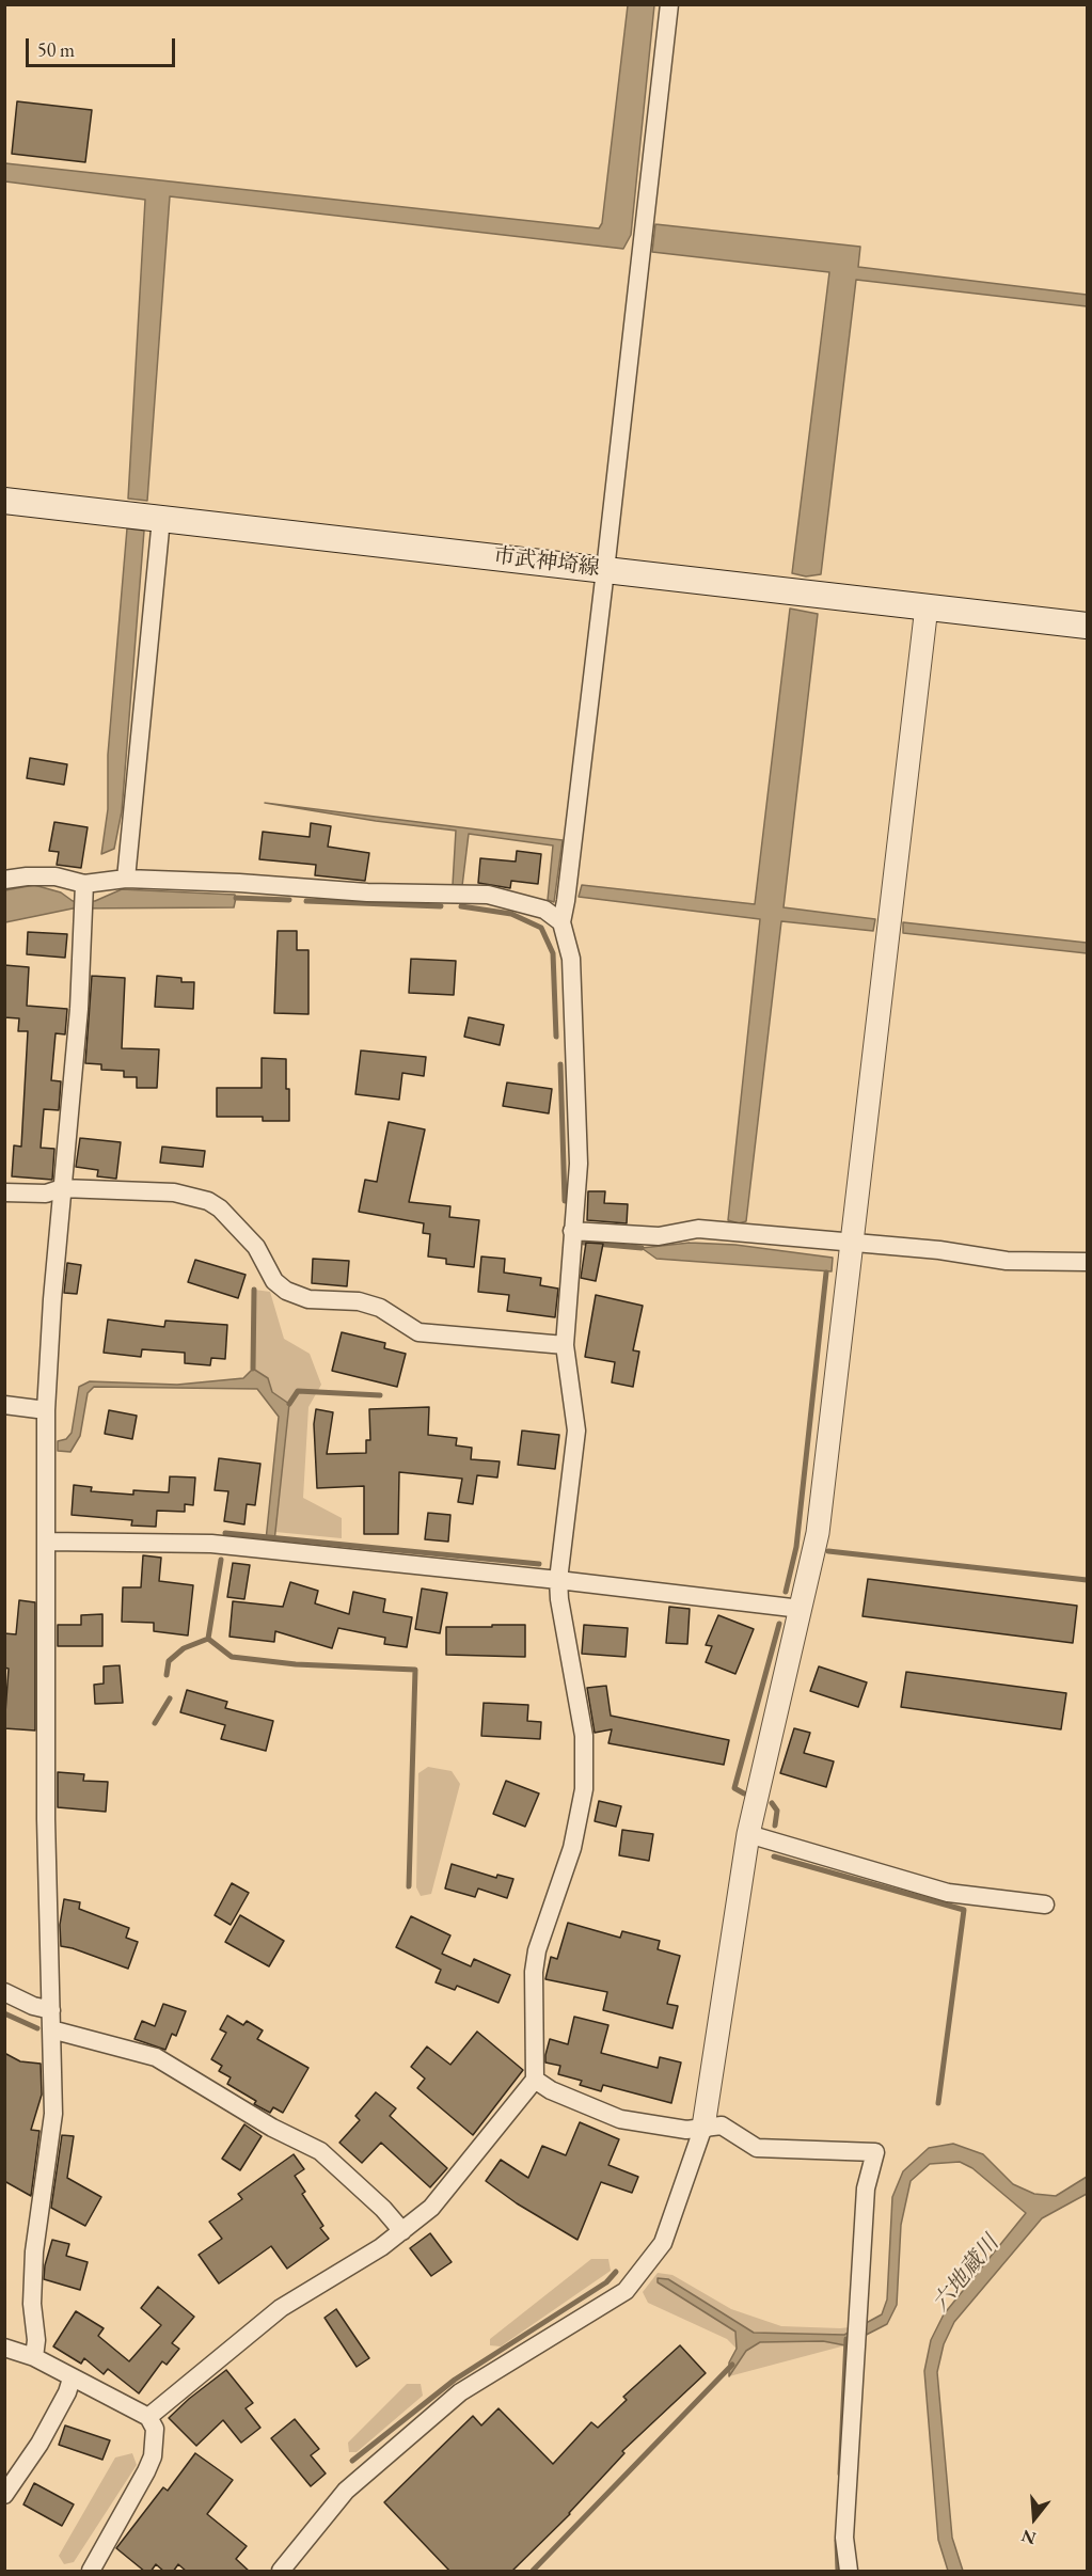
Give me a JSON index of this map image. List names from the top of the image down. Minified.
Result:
{"streets":{"main road":["市武神埼線"]},"water":["六地蔵川"],"scale_bar":"50 m","north":"bottom"}
